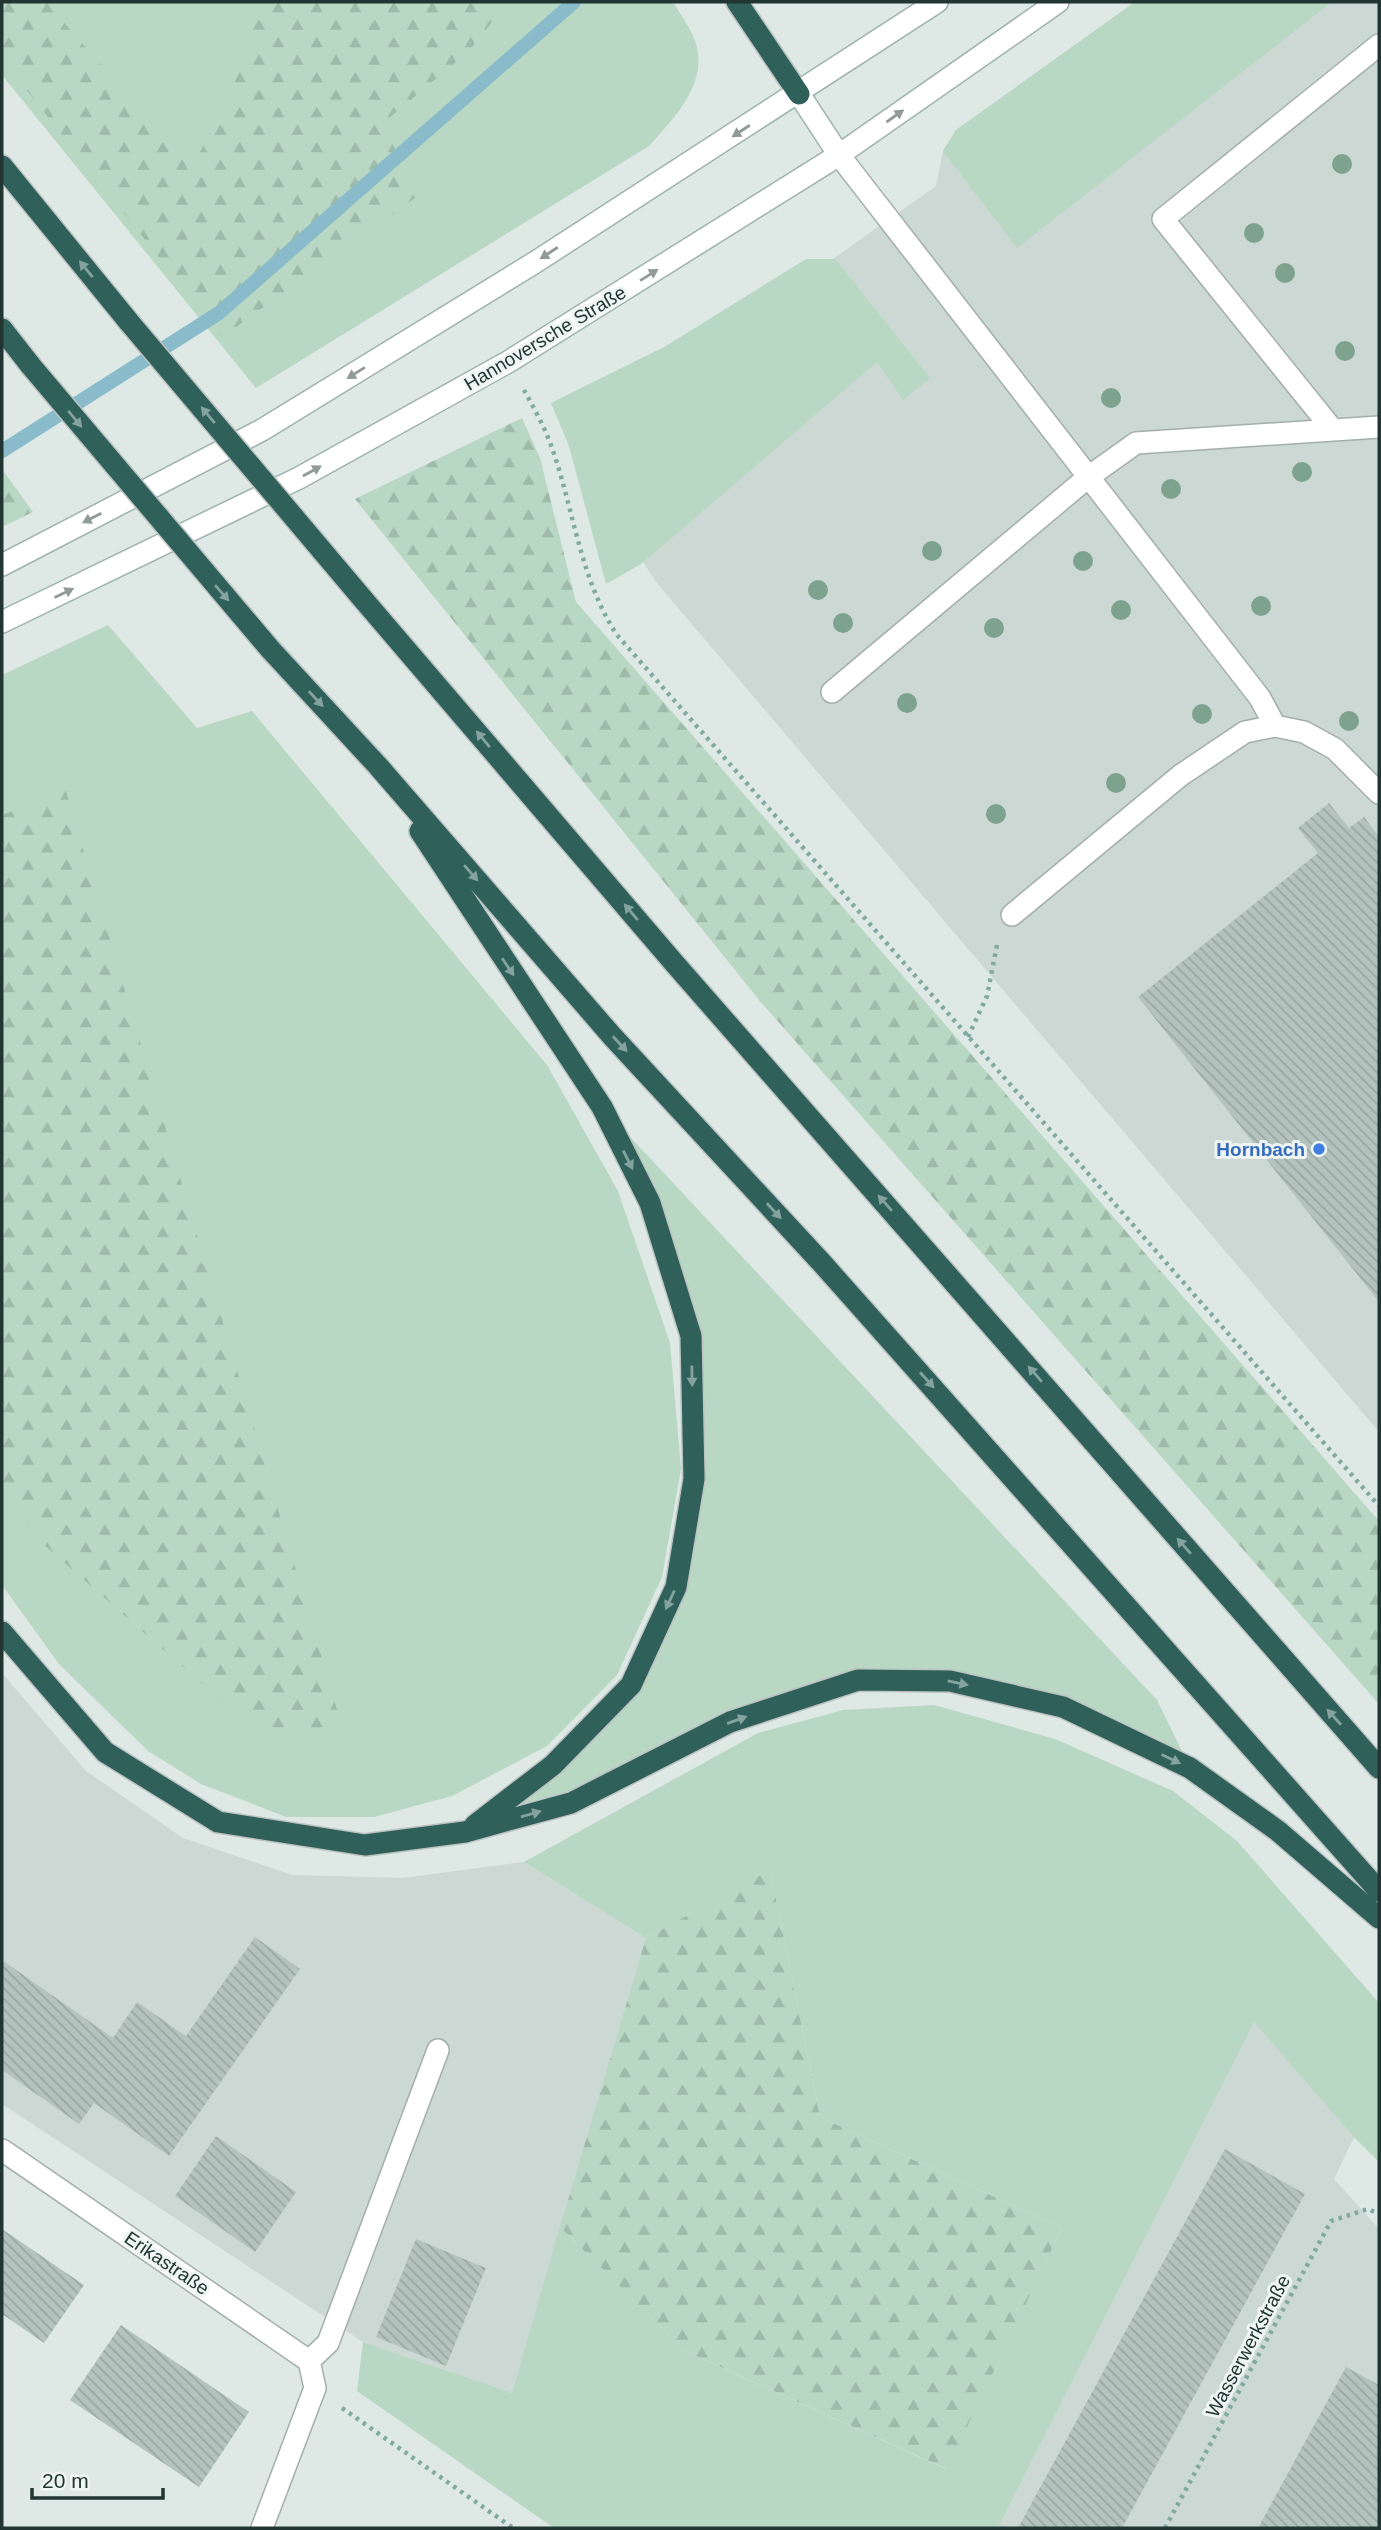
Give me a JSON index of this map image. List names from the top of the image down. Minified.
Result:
{"streets":{"main road":["Hannoversche Straße","Erikastraße"],"path":["Wasserwerkstraße"]},"places":["Hornbach"],"scale_bar":"20 m"}
